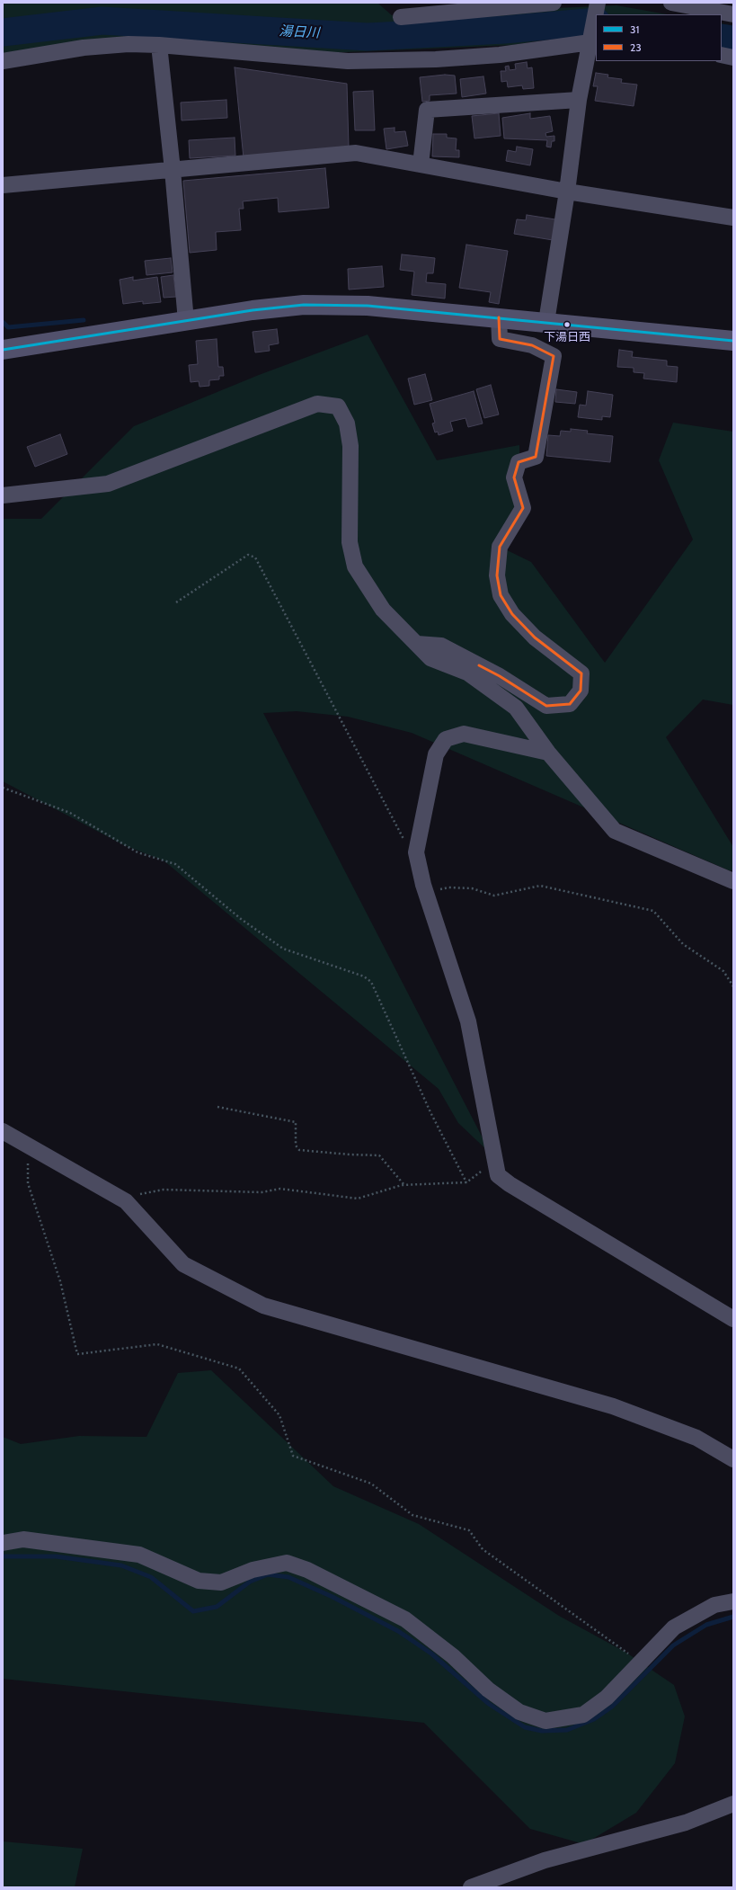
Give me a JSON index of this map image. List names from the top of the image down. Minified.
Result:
{"water":["湯日川"],"places":["下湯日西"],"lines":["transit line 31","transit line 23"],"legend":["31","23"]}
